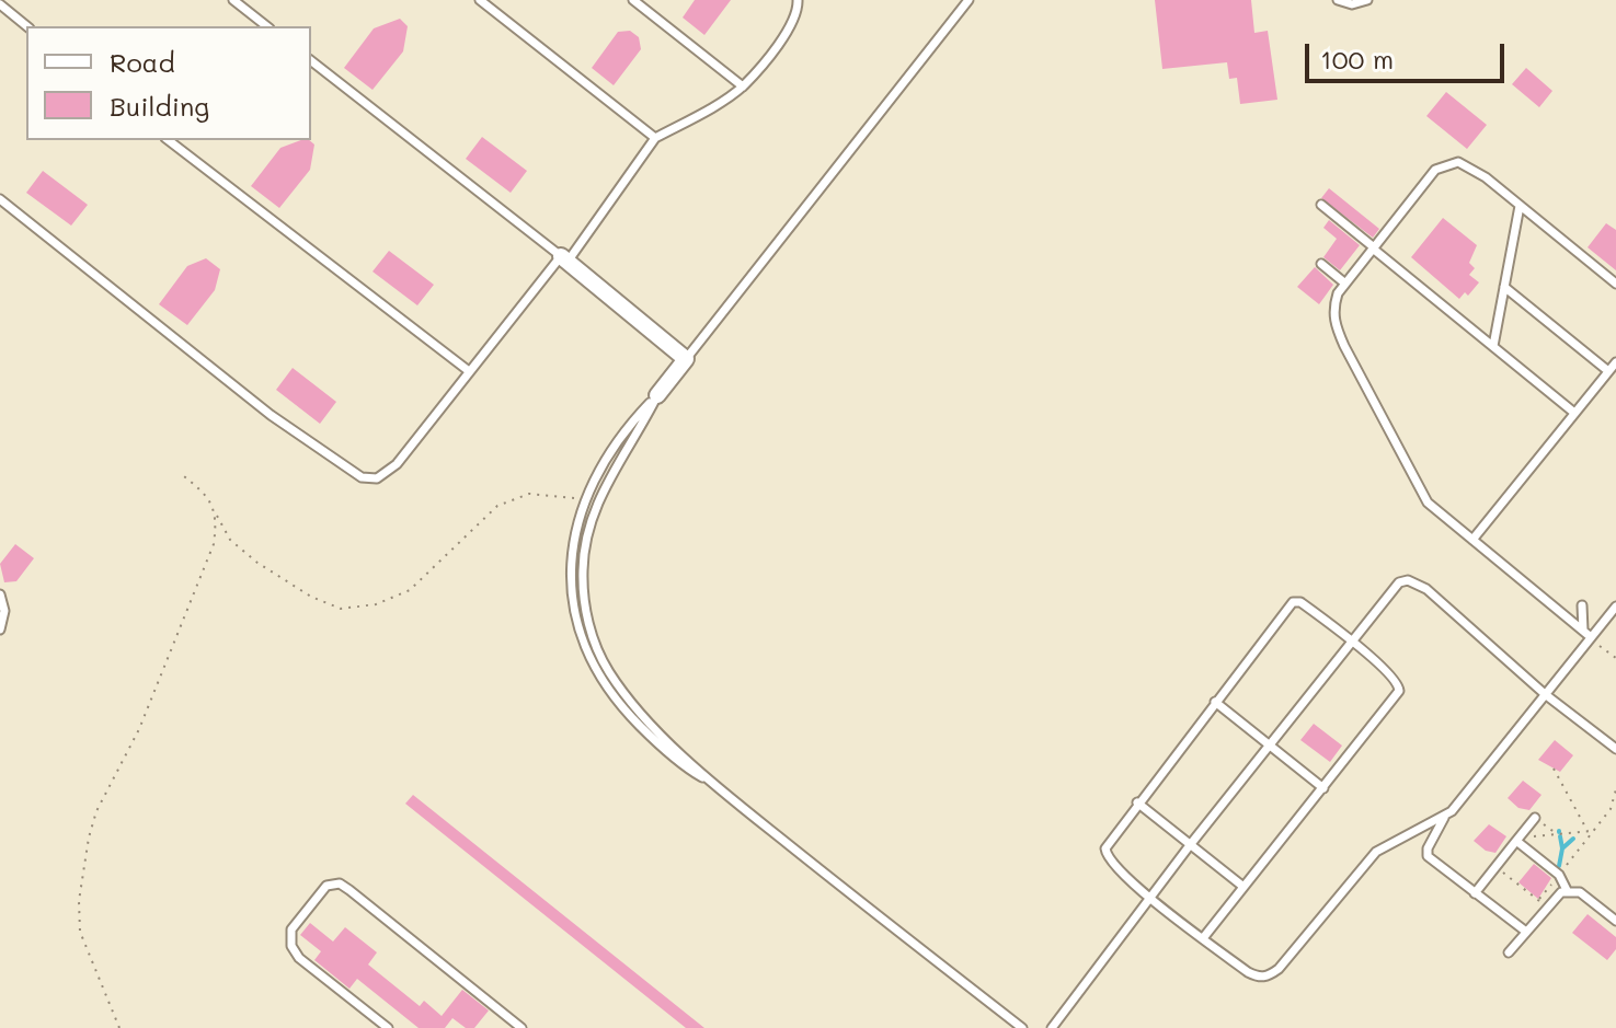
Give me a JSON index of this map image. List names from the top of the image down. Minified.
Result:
{"legend":["Road","Building"],"scale_bar":"100 m"}
